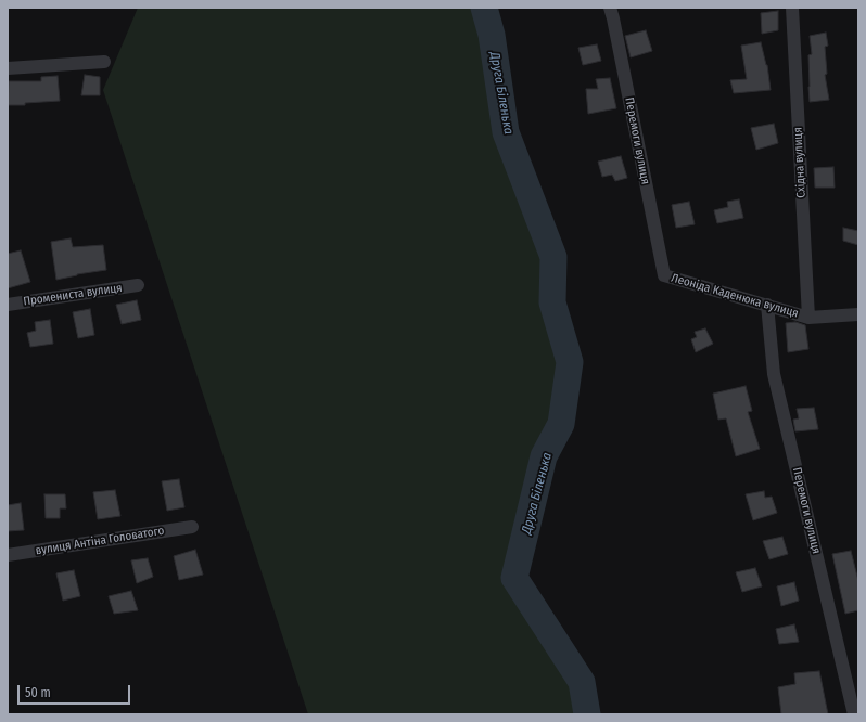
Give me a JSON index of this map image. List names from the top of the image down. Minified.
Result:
{"streets":{"street":["Перемоги вулиця","Східна вулиця","Промениста вулиця","Леоніда Каденюка вулиця","вулиця Антіна Головатого"]},"crossings":[["Перемоги вулиця","Леоніда Каденюка вулиця"],["Східна вулиця","Леоніда Каденюка вулиця"]],"water":["Друга Біленька"],"scale_bar":"50 m"}
